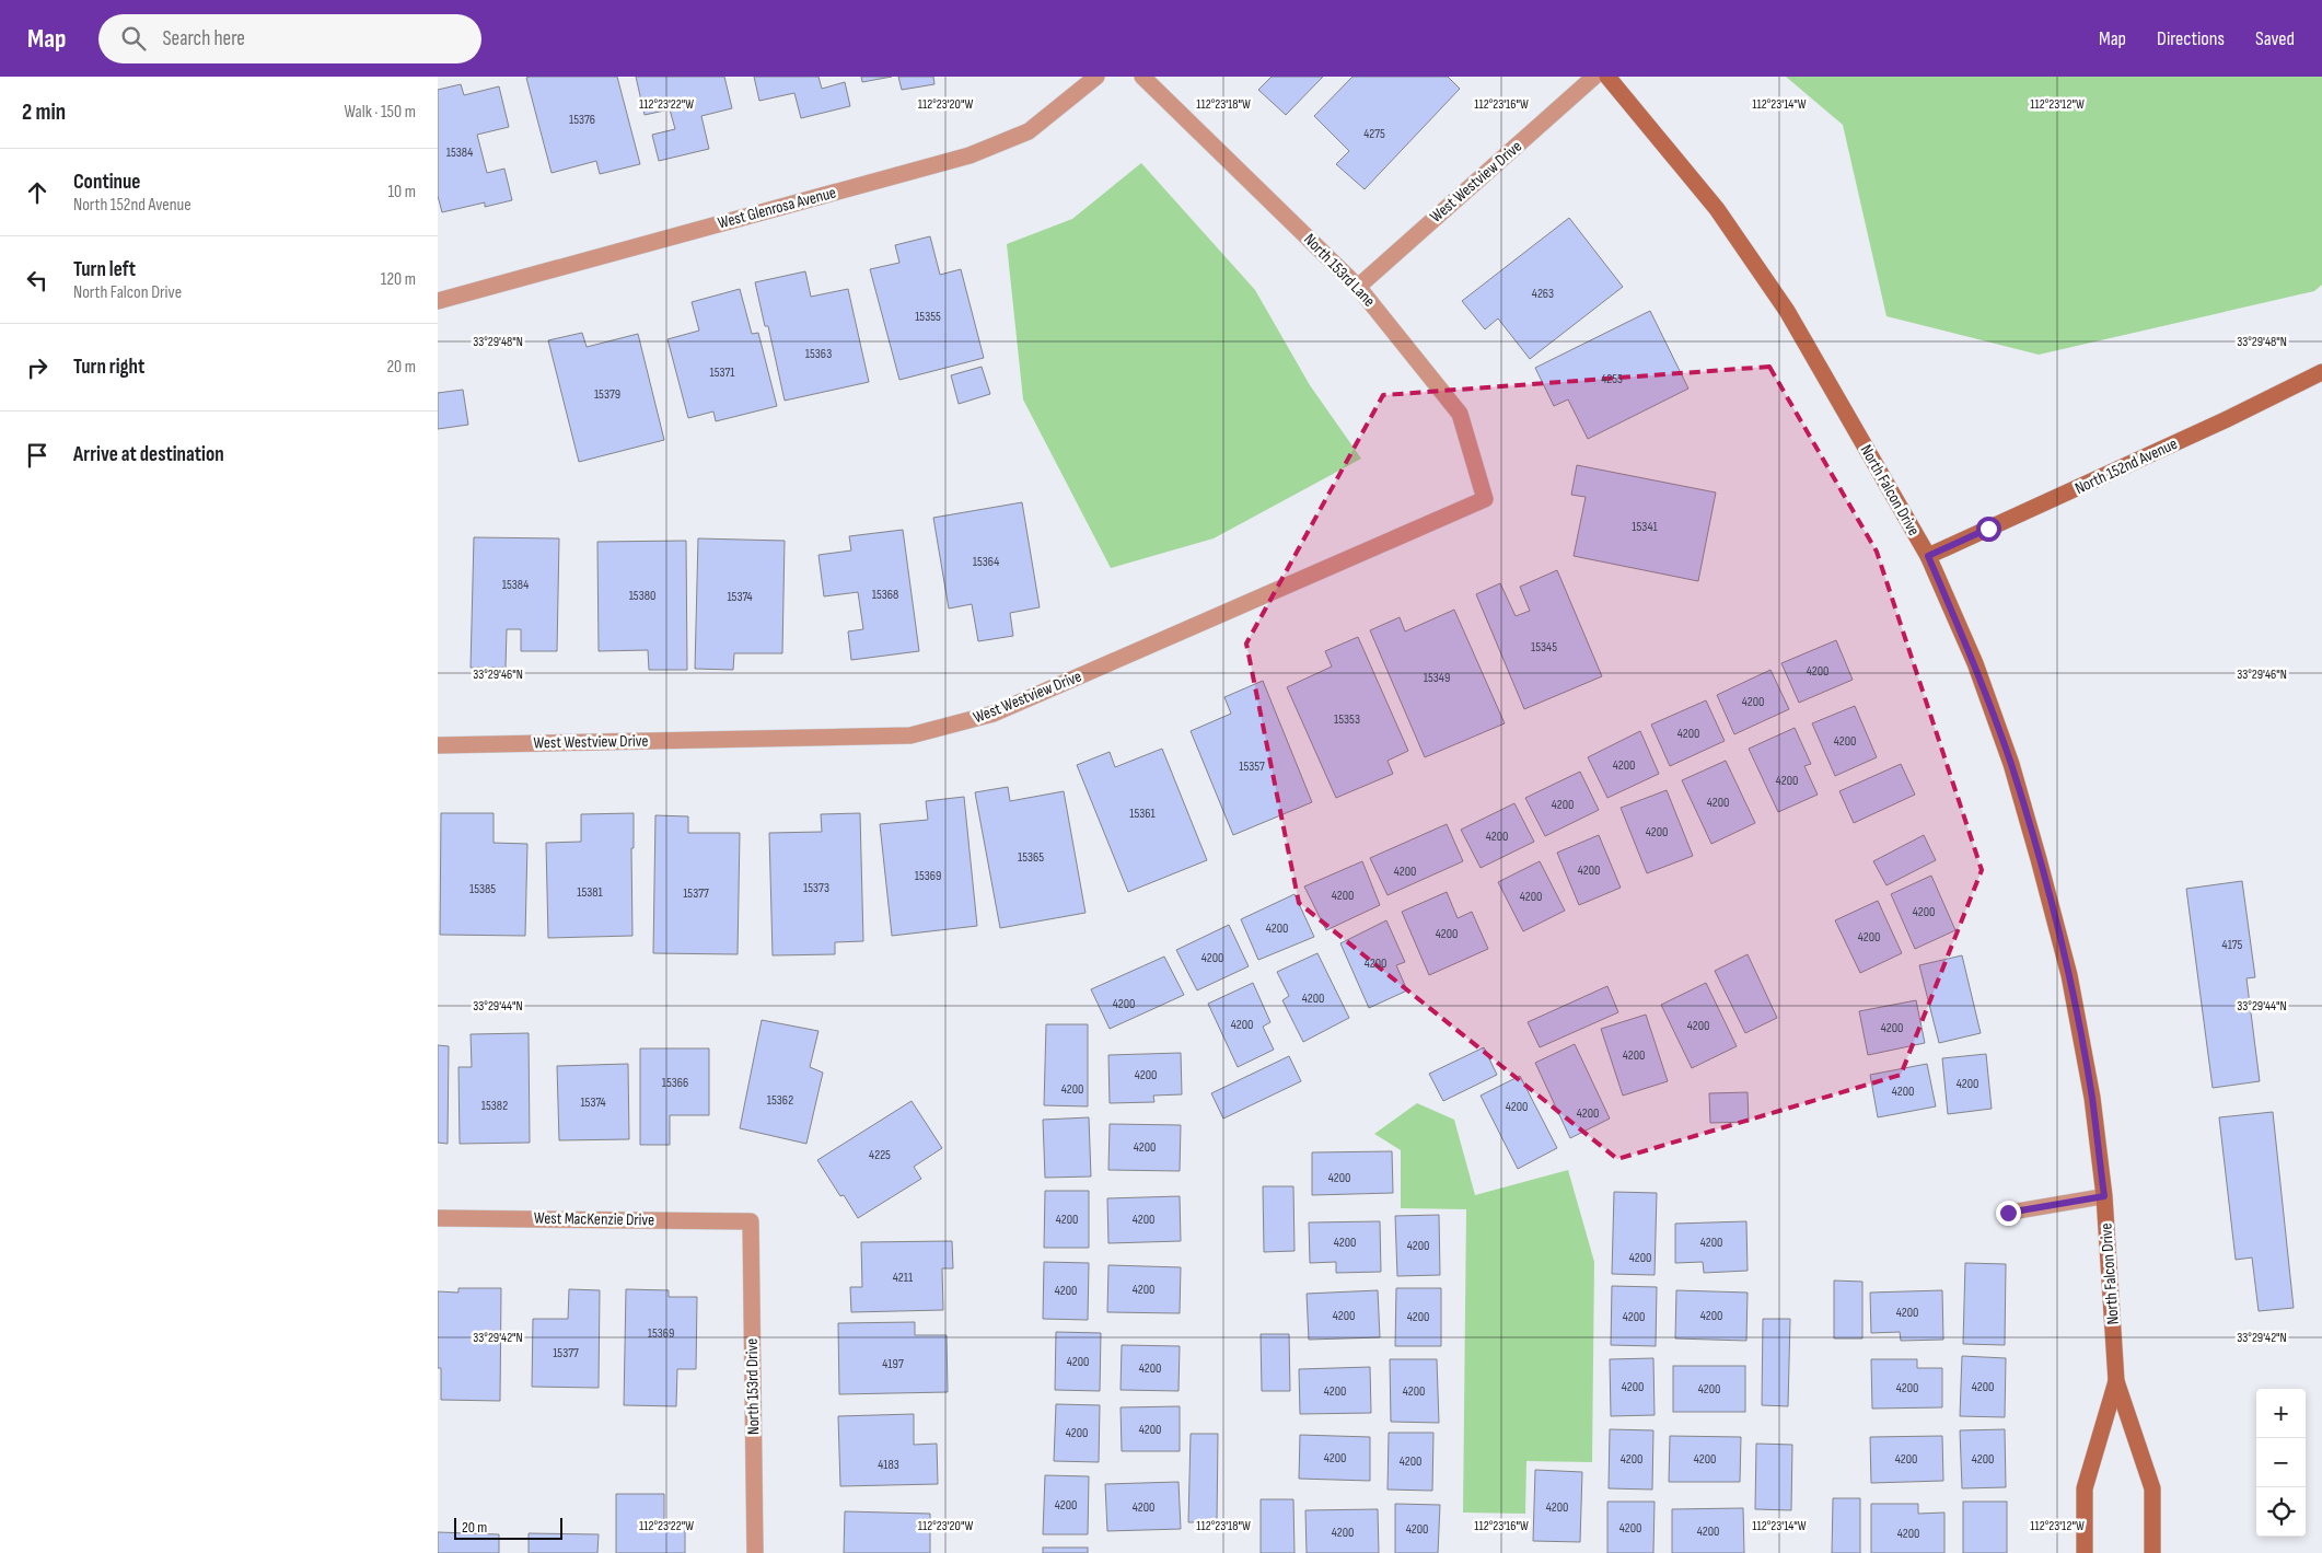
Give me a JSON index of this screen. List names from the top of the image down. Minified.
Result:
{"streets":{"street":["West Westview Drive","West Glenrosa Avenue","North 153rd Lane","North 152nd Avenue","North Falcon Drive","West MacKenzie Drive","North 153rd Drive"]},"crossings":[["West Westview Drive","North 153rd Lane"],["North 152nd Avenue","North Falcon Drive"],["West MacKenzie Drive","North 153rd Drive"]],"house_numbers":["15376","4275","15384","4263","15355","15363","15371","4255","15379","15341","15364","15384","15368","15380","15374","15345","4200","15349","4200","15353","4200","4200","4200","15357","4200","4200","4200","15361","4200","4200","15365","4200","4200","15369","15373","15385","15381","15377","4200","4200","4200","4200","4200","4200","4175","4200","4200","4200","4200","4200","4200","4200","4200","4200","15366","4200","4200","4200","15362","15374","15382","4200","4200","4200","4225","4200","4200","4200","4200","4200","4200","4200","4211","4200","4200","4200","4200","4200","4200","4200","15369","15377","4200","4197","4200","4200","4200","4200","4200","4200","4200","4200","4200","4200","4200","4200","4200","4200","4200","4183","4200","4200","4200","4200","4200","4200","4200","4200"],"scale_bar":"20 m","page":{"header":"Map","search":"Search here","nav":["Map","Directions","Saved"],"heading":["2 min","Walk · 150 m"],"list":[["Continue","North 152nd Avenue","10 m"],["Turn left","North Falcon Drive","120 m"],["Turn right","20 m"],"Arrive at destination"],"map_buttons":["+","−"],"scale":"20 m"},"coordinates":["112°23'22\"W","112°23'20\"W","112°23'18\"W","112°23'16\"W","112°23'14\"W","112°23'12\"W","33°29'48\"N","33°29'46\"N","33°29'44\"N","33°29'42\"N"]}
